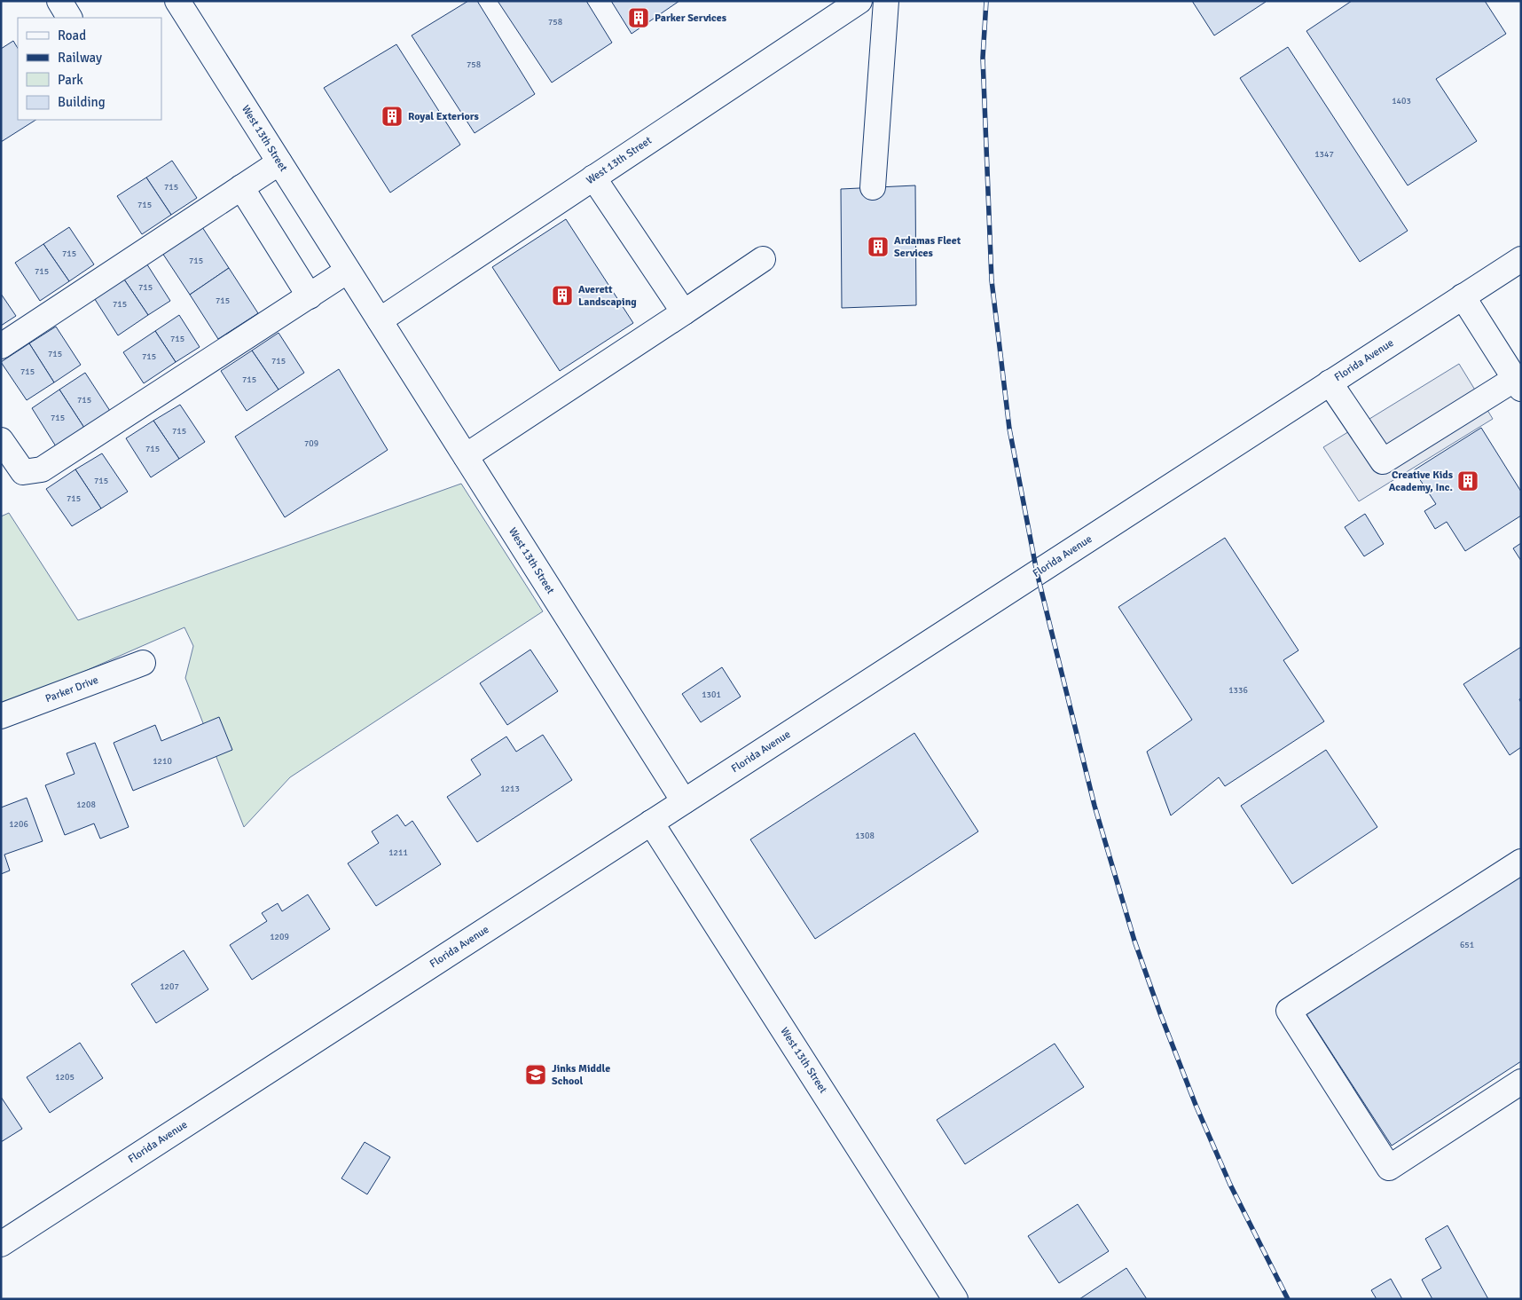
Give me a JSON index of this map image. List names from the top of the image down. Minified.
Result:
{"streets":{"street":["West 13th Street","Florida Avenue","Parker Drive"]},"crossings":[["West 13th Street","Florida Avenue"]],"places":{"building":["Parker Services","Royal Exteriors","Ardamas Fleet Services","Averett Landscaping","Creative Kids Academy, Inc."],"school or university":["Jinks Middle School"]},"house_numbers":["758","758","1403","1347","715","715","715","715","715","715","715","715","715","715","715","715","715","715","715","715","715","709","715","715","715","1336","1301","1210","1213","1208","1206","1308","1211","1209","651","1207","1205"],"legend":["Road","Railway","Park","Building"]}
